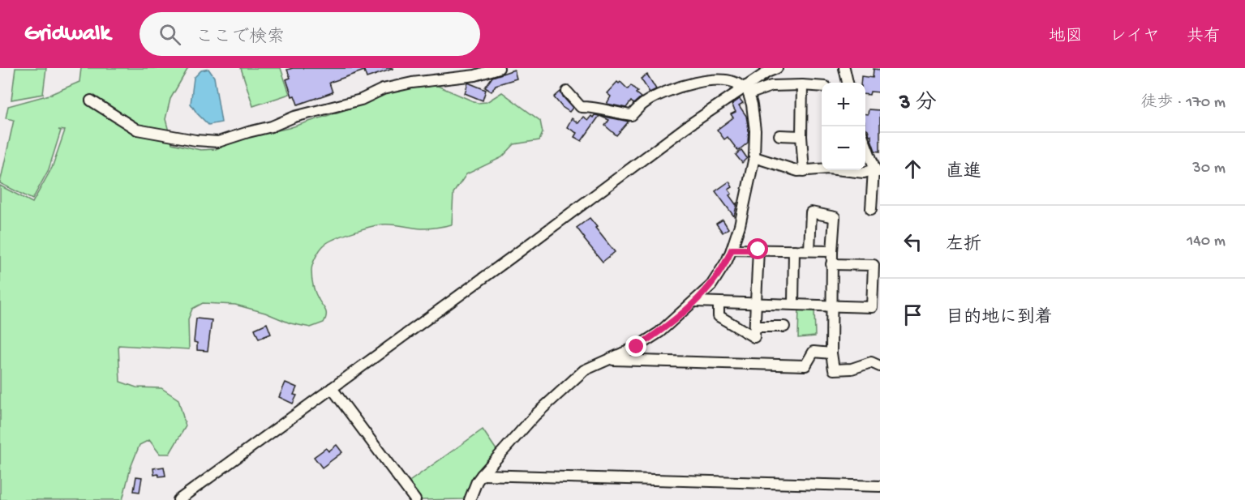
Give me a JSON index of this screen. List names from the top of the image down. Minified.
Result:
{"page":{"header":"Gridwalk","search":"ここで検索","nav":["地図","レイヤ","共有"],"heading":["3 分","徒歩 · 170 m"],"map_buttons":["+","−"],"list":[["直進","30 m"],["左折","140 m"],"目的地に到着"]}}
